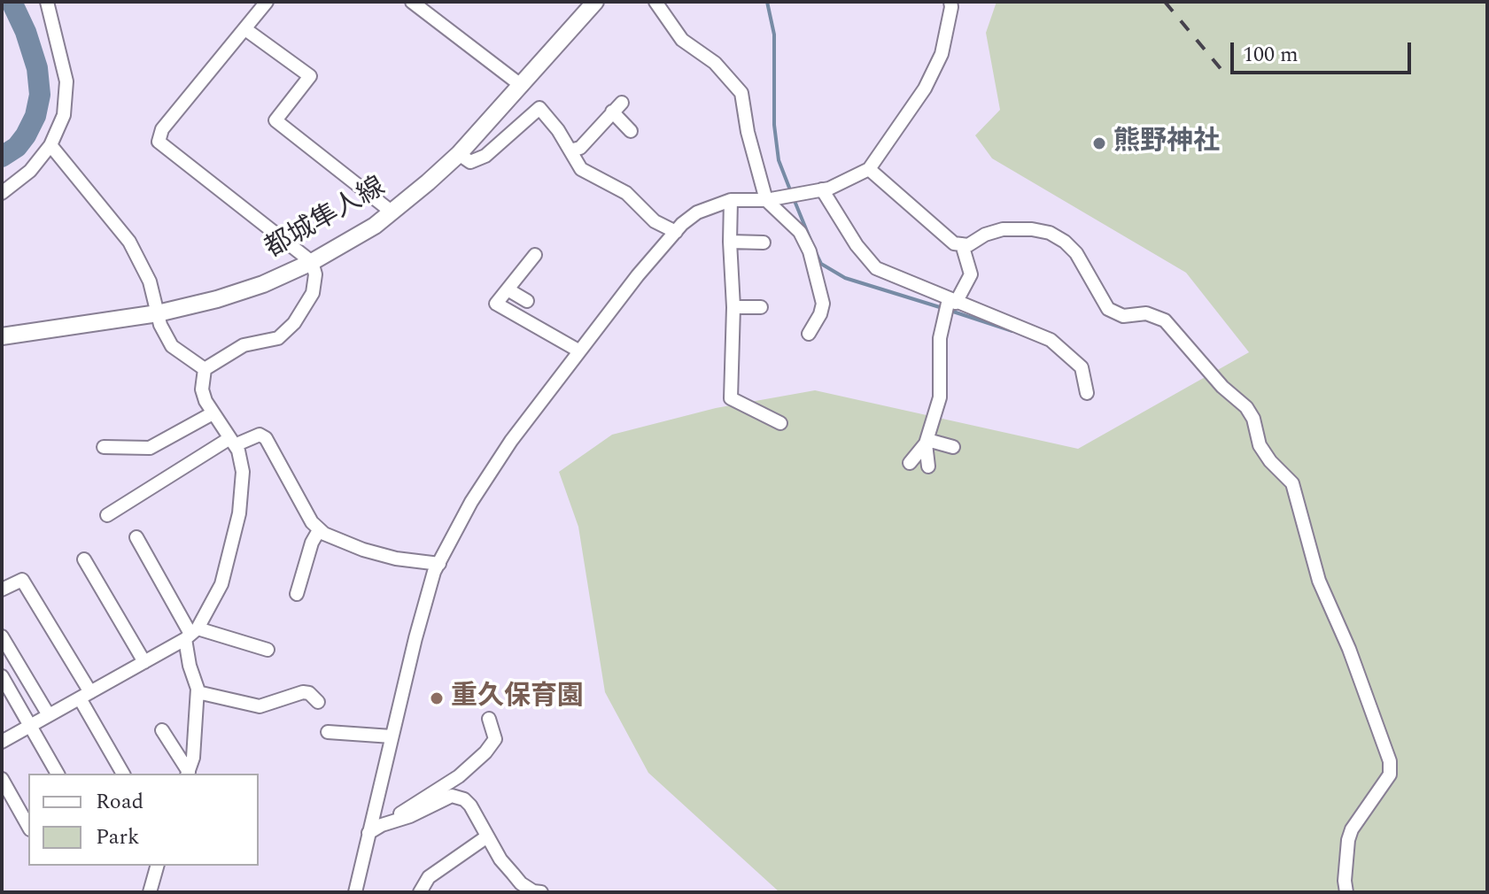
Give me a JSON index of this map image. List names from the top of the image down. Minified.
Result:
{"streets":{"main road":["都城隼人線"]},"places":["熊野神社","重久保育園"],"legend":["Road","Park"],"scale_bar":"100 m"}
